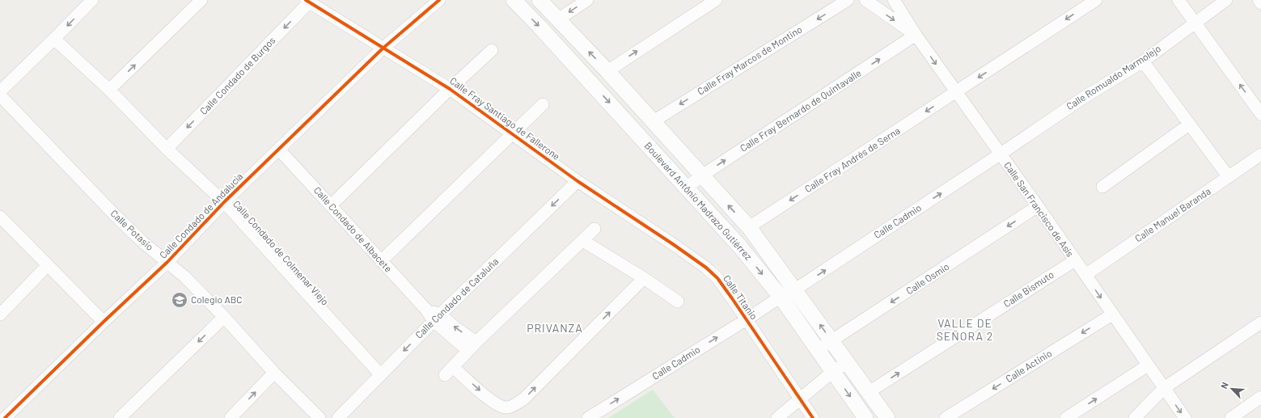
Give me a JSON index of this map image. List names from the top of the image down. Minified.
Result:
{"streets":{"street":["Calle Fray Marcos de Montino","Calle Condado de Burgos","Calle Romualdo Marmolejo","Calle Fray Bernardo de Quintavalle","Calle Fray Santiago de Fallerone","Calle Fray Andrés de Serna","Boulevard Antônio Madrazo Gutiérrez","Calle San Francisco de Asís","Calle Manuel Baranda","Calle Condado de Andalucía","Calle Cadmio","Calle Condado de Albacete","Calle Potasio","Calle Condado de Colmenar Viejo","Calle Osmio","Calle Bismuto","Calle Titanio","Calle Condado de Cataluña","Calle Actinio"]},"crossings":[["Calle Fray Marcos de Montino","Boulevard Antônio Madrazo Gutiérrez"],["Calle Condado de Burgos","Calle Fray Santiago de Fallerone"],["Calle Condado de Burgos","Calle Condado de Colmenar Viejo"],["Calle Romualdo Marmolejo","Calle San Francisco de Asís"],["Calle Romualdo Marmolejo","Calle Cadmio"],["Calle Fray Bernardo de Quintavalle","Boulevard Antônio Madrazo Gutiérrez"],["Calle Fray Bernardo de Quintavalle","Calle San Francisco de Asís"],["Calle Fray Santiago de Fallerone","Calle Condado de Andalucía"],["Calle Fray Santiago de Fallerone","Calle Titanio"],["Calle Fray Santiago de Fallerone","Calle Condado de Cataluña"],["Calle Fray Andrés de Serna","Boulevard Antônio Madrazo Gutiérrez"],["Calle Fray Andrés de Serna","Calle San Francisco de Asís"],["Boulevard Antônio Madrazo Gutiérrez","Calle Cadmio"],["Boulevard Antônio Madrazo Gutiérrez","Calle Osmio"],["Boulevard Antônio Madrazo Gutiérrez","Calle Bismuto"],["Calle San Francisco de Asís","Calle Manuel Baranda"],["Calle San Francisco de Asís","Calle Cadmio"],["Calle San Francisco de Asís","Calle Osmio"],["Calle San Francisco de Asís","Calle Bismuto"],["Calle San Francisco de Asís","Calle Actinio"],["Calle Condado de Andalucía","Calle Condado de Albacete"],["Calle Condado de Andalucía","Calle Potasio"],["Calle Condado de Andalucía","Calle Condado de Colmenar Viejo"],["Calle Cadmio","Calle Titanio"],["Calle Condado de Albacete","Calle Condado de Cataluña"],["Calle Condado de Colmenar Viejo","Calle Condado de Cataluña"],["Calle Titanio","Calle Condado de Cataluña"]],"one_way":["Calle Fray Bernardo de Quintavalle","Calle Fray Andrés de Serna","Calle Cadmio","Calle Osmio","Calle Bismuto"],"districts":["VALLE DE SEÑORA 2","PRIVANZA"],"places":{"school or university":["Colegio ABC"]},"north":"top left"}
